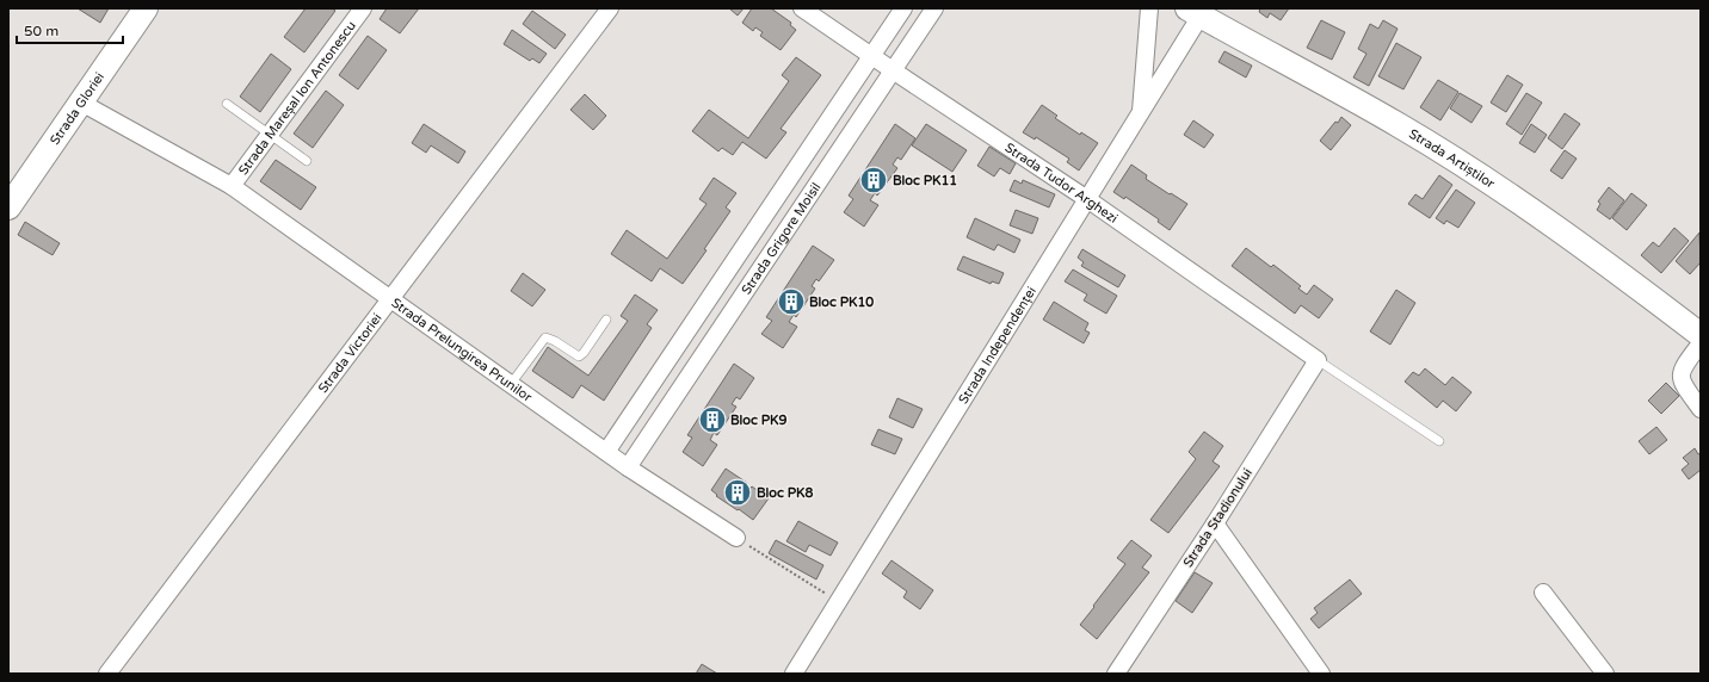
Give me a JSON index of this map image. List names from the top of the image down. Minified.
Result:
{"streets":{"street":["Strada Mareșal Ion Antonescu","Strada Gloriei","Strada Artiștilor","Strada Tudor Arghezi","Strada Grigore Moisil","Strada Independenței","Strada Prelungirea Prunilor","Strada Victoriei","Strada Stadionului"]},"crossings":[["Strada Mareșal Ion Antonescu","Strada Prelungirea Prunilor"],["Strada Gloriei","Strada Prelungirea Prunilor"],["Strada Artiștilor","Strada Independenței"],["Strada Tudor Arghezi","Strada Grigore Moisil"],["Strada Tudor Arghezi","Strada Independenței"],["Strada Tudor Arghezi","Strada Stadionului"],["Strada Grigore Moisil","Strada Prelungirea Prunilor"],["Strada Prelungirea Prunilor","Strada Victoriei"]],"places":{"building":["Bloc PK11","Bloc PK10","Bloc PK9","Bloc PK8"]},"scale_bar":"50 m"}
